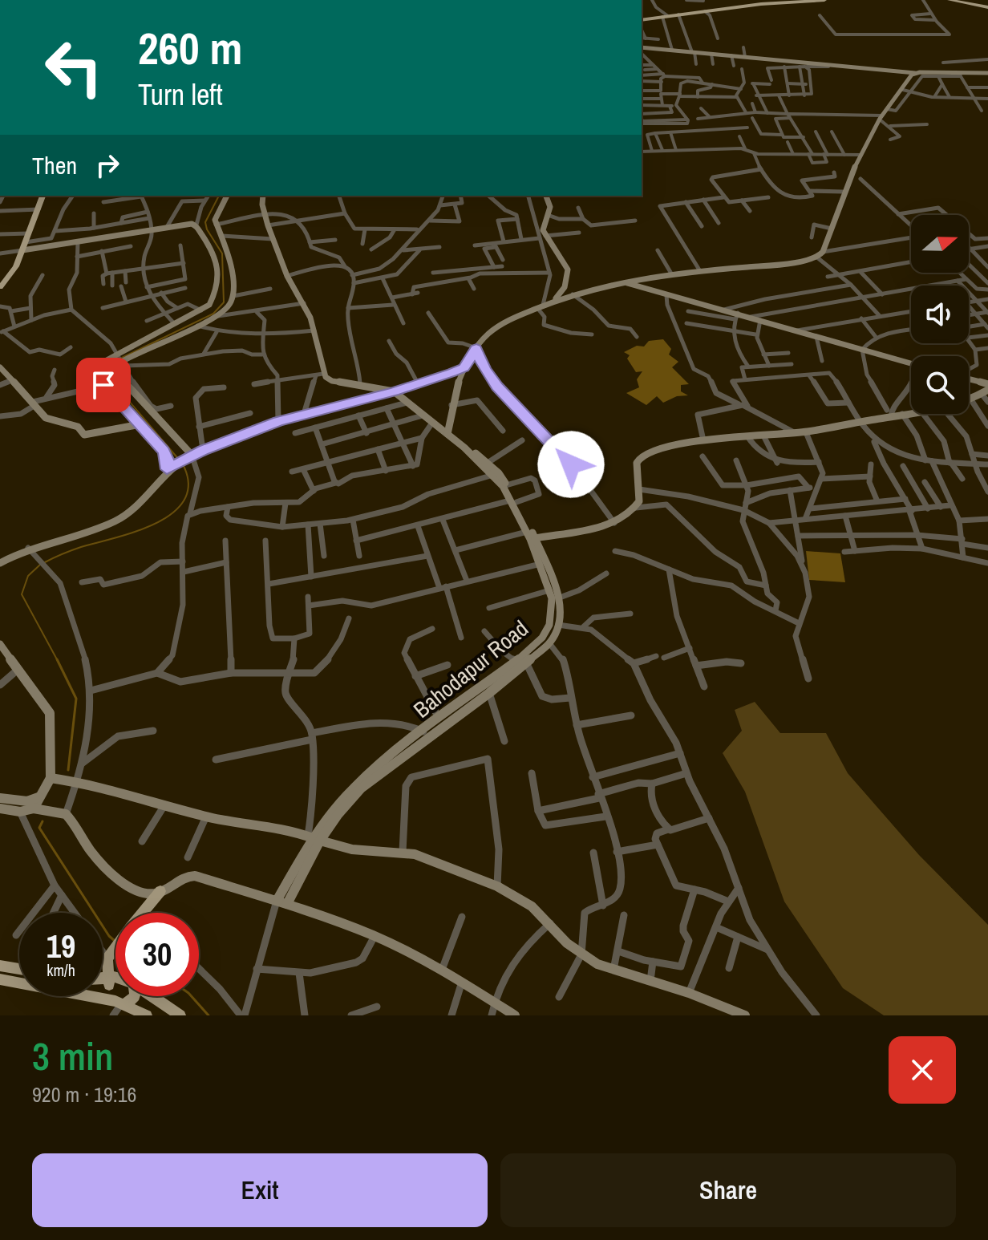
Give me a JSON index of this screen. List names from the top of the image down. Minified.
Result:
{"streets":{"street":["Bahodapur Road"]},"north":"right","page":{"turn":["260 m","Turn left"],"then":"Then","speed":"19 km/h","limit":"30","heading":["3 min","920 m · 19:16"],"buttons":["Exit","Share"]}}
